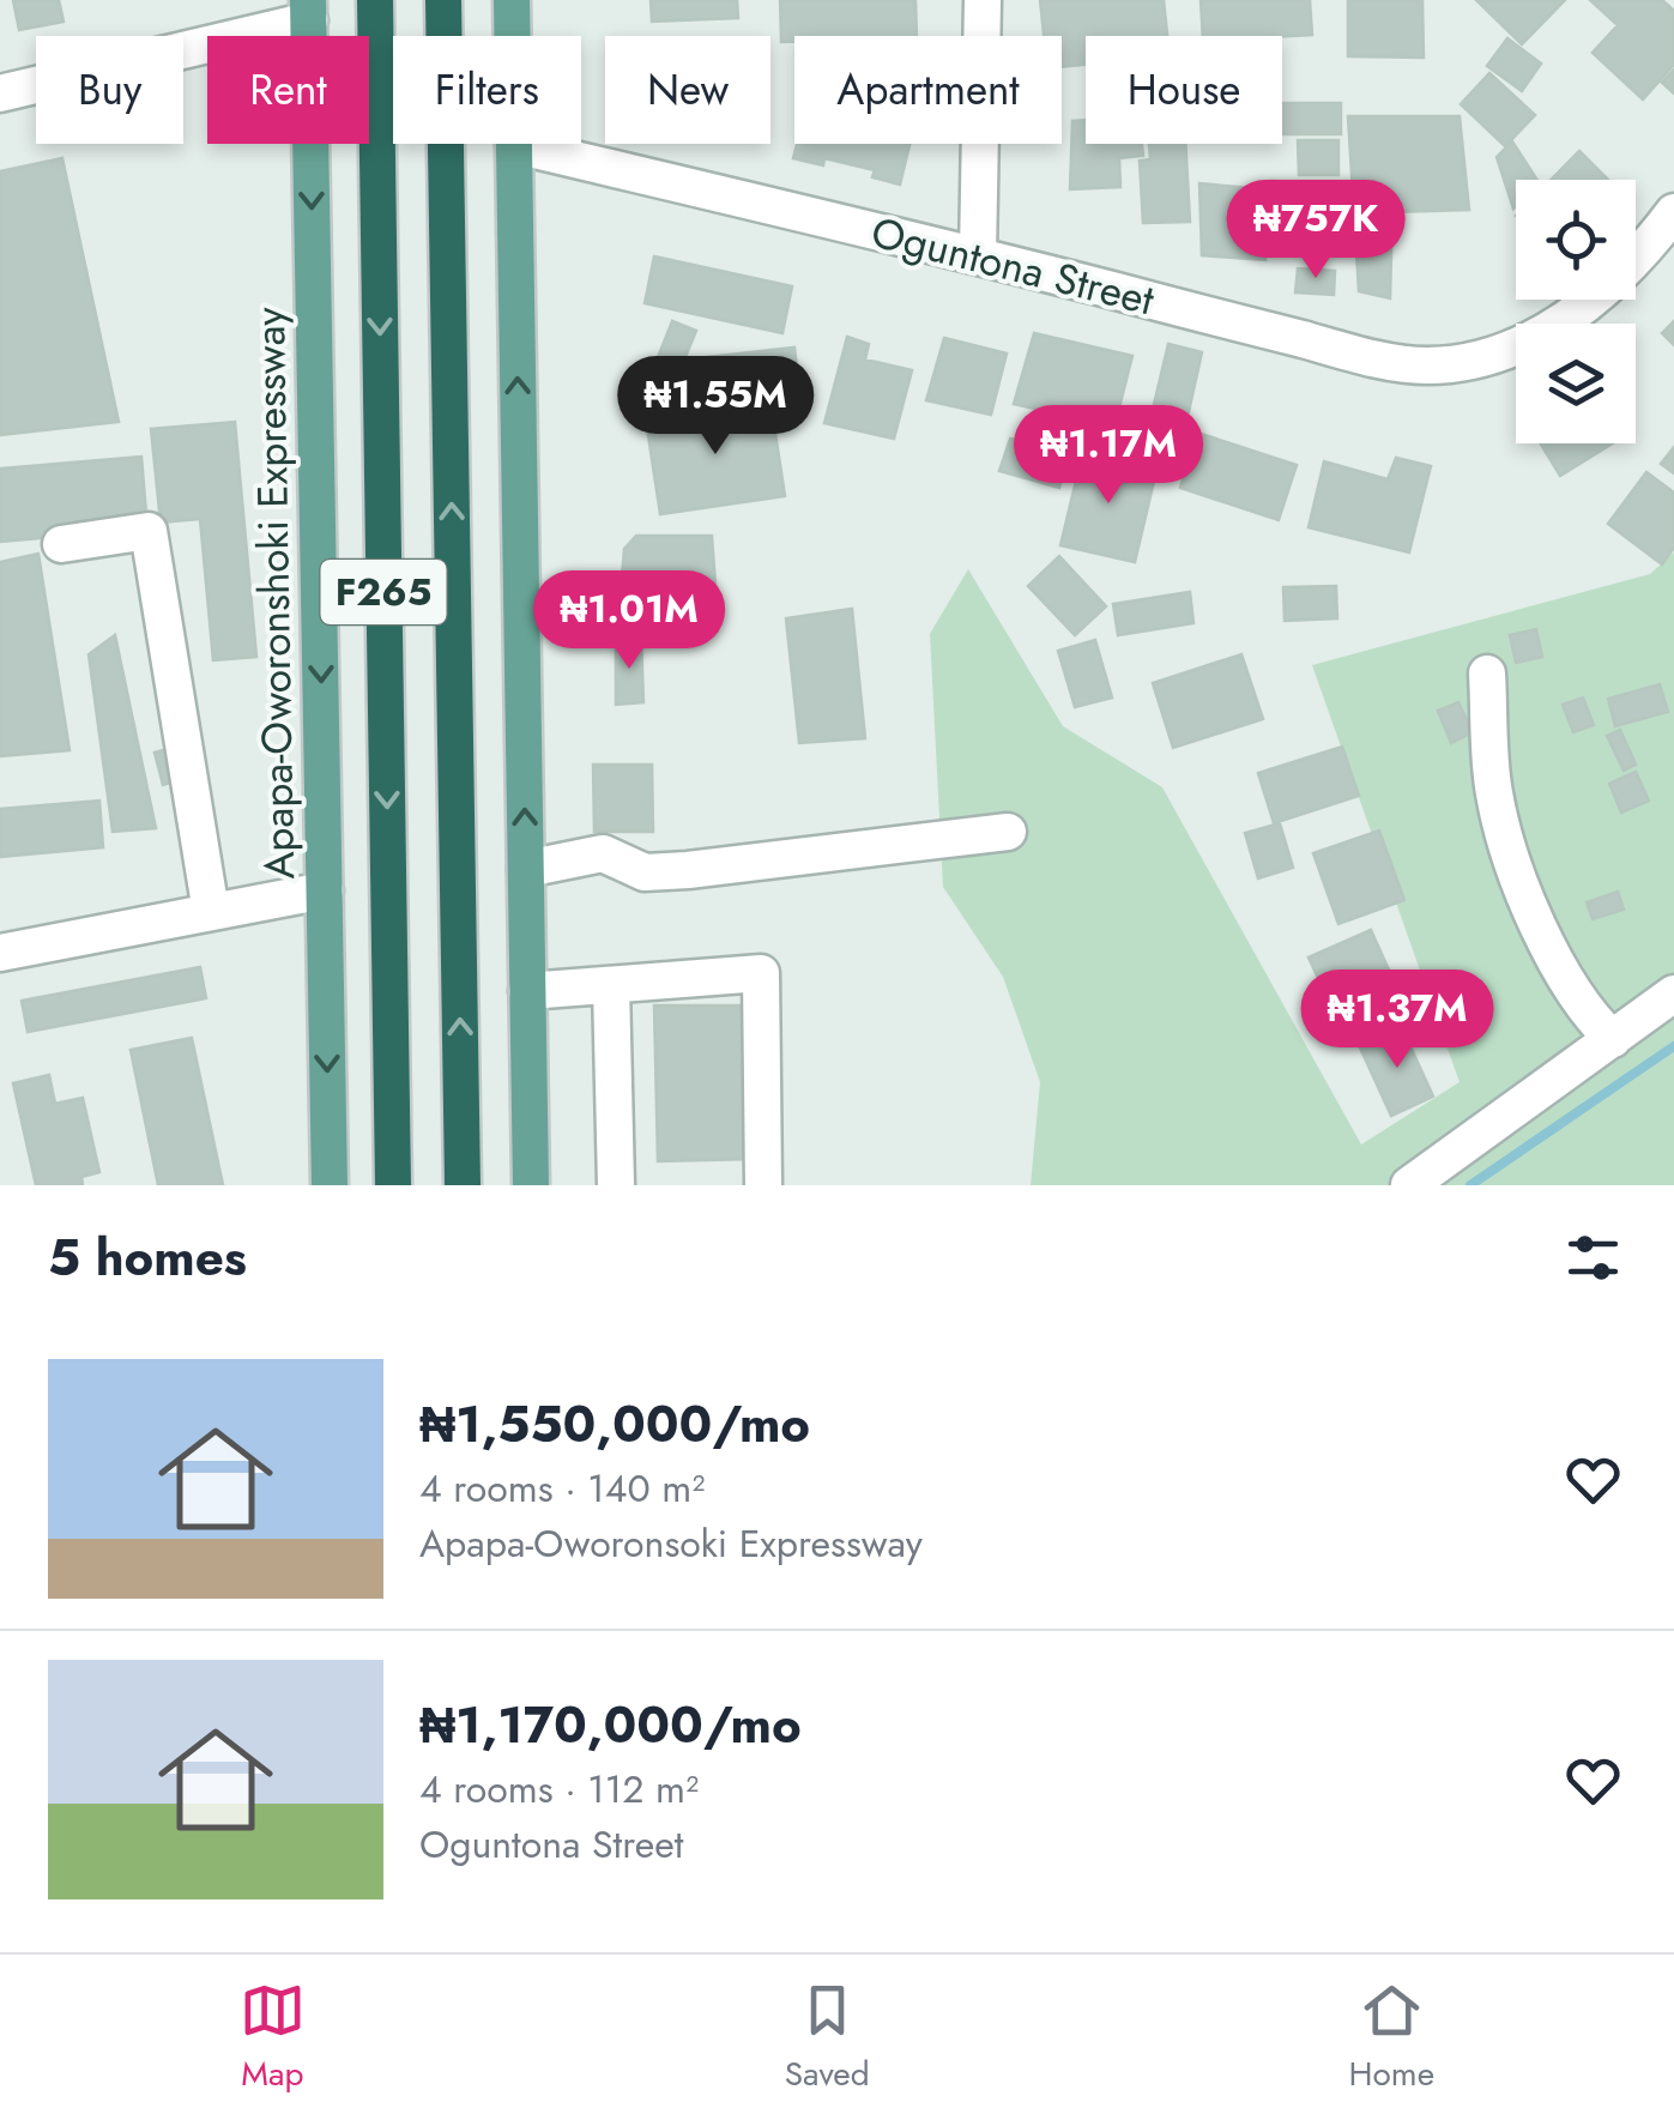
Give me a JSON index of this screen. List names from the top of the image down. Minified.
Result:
{"streets":{"highway":["F265"],"main road":["Apapa-Oworonshoki Expressway"],"street":["Oguntona Street"]},"page":{"chip":["Buy","Rent","Filters","New","Apartment","House"],"price":["₦757K","₦1.55M","₦1.17M","₦1.01M","₦1.37M"],"heading":"5 homes","list":[{"name":"₦1,550,000/mo","note":"4 rooms · 140 m² · Apapa-Oworonsoki Expressway"},{"name":"₦1,170,000/mo","note":"4 rooms · 112 m² · Oguntona Street"}],"tabs":["Map","Saved","Home"]}}
